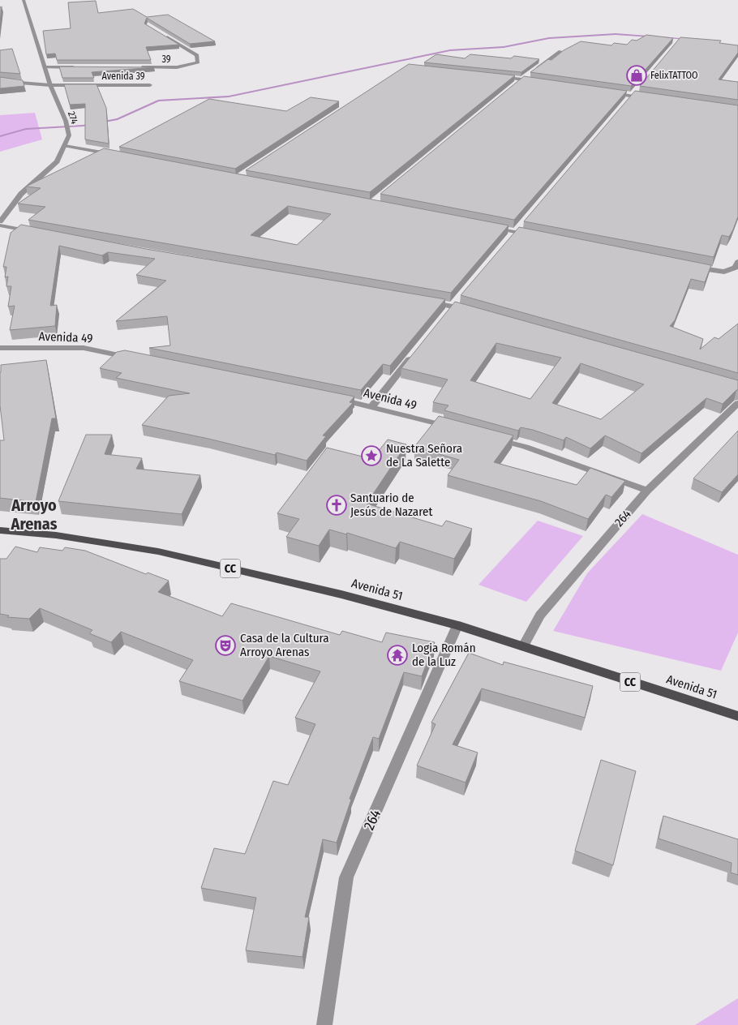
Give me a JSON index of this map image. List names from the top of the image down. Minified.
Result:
{"streets":{"main road":["CC","Avenida 51"],"street":["39","Avenida 39","274","Avenida 49","264"]},"crossings":[["Avenida 39","274"],["264","Avenida 51"]],"districts":["Arroyo Arenas"],"places":{"shop":["FelixTATTOO"],"place":["Nuestra Señora de La Salette"],"church":["Santuario de Jesús de Nazaret"],"theatre":["Casa de la Cultura Arroyo Arenas"],"temple":["Logia Román de la Luz"]}}
